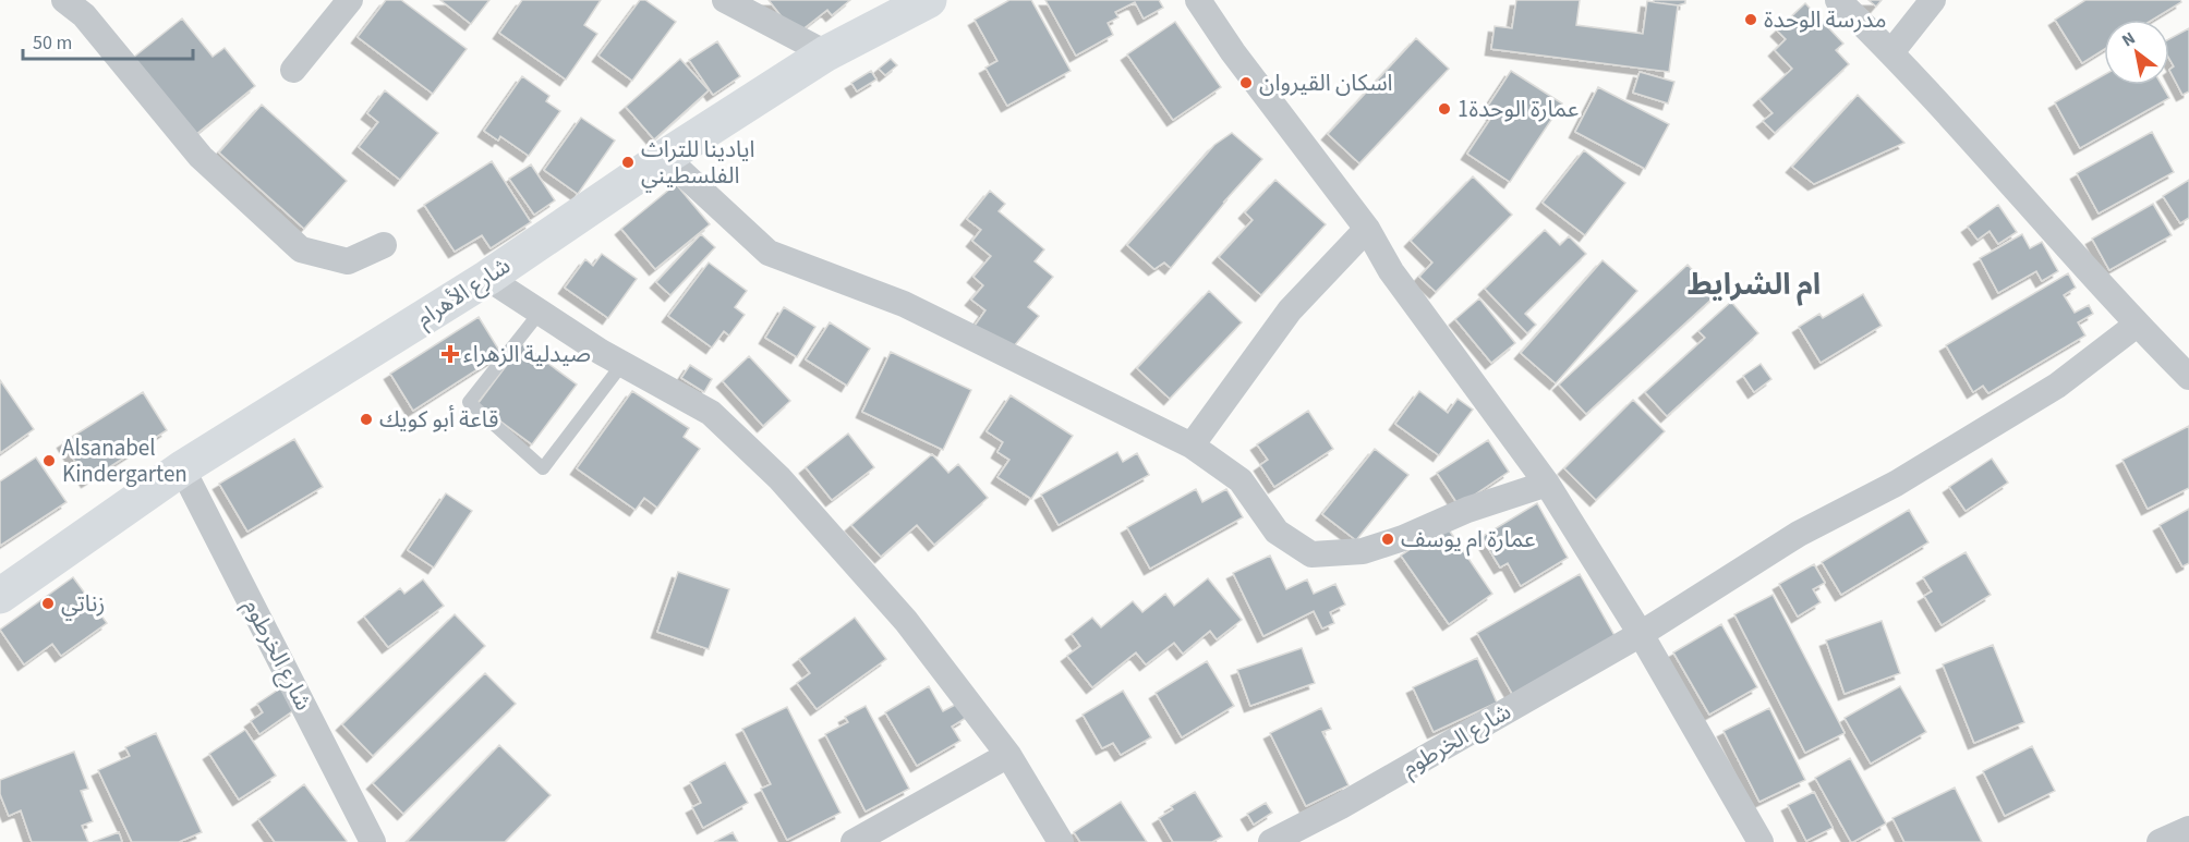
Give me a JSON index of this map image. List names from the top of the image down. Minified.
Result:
{"streets":{"street":["شارع الأهرام","شارع الخرطوم"]},"crossings":[["شارع الأهرام","شارع الخرطوم"]],"districts":["ام الشرايط"],"places":{"other":["مدرسة الوحدة","اسكان القيروان","عمارة الوحدة1","ايادينا للتراث الفلسطيني","قاعة أبو كويك","Alsanabel Kindergarten","عمارة ام يوسف","زناتي"],"health":["صيدلية الزهراء"]},"scale_bar":"50 m","north":"top left"}
